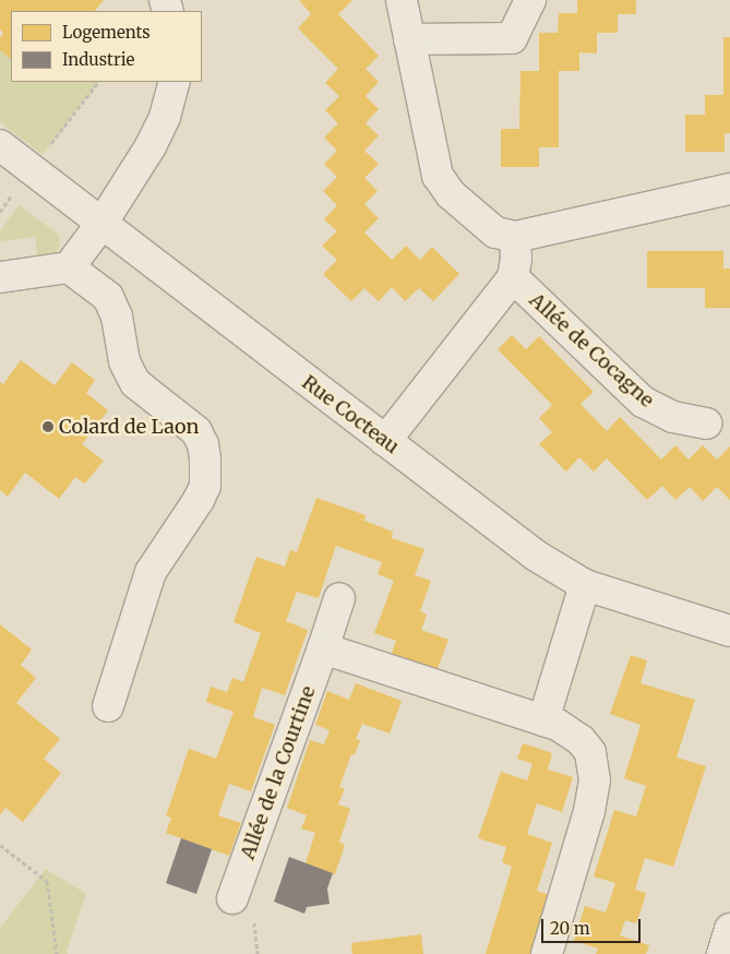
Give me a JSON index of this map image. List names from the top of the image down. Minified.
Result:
{"streets":{"street":["Allée de Cocagne","Rue Cocteau","Allée de la Courtine"]},"crossings":[["Allée de Cocagne","Rue Cocteau"]],"places":["Colard de Laon"],"legend":["Logements","Industrie"],"scale_bar":"20 m"}
